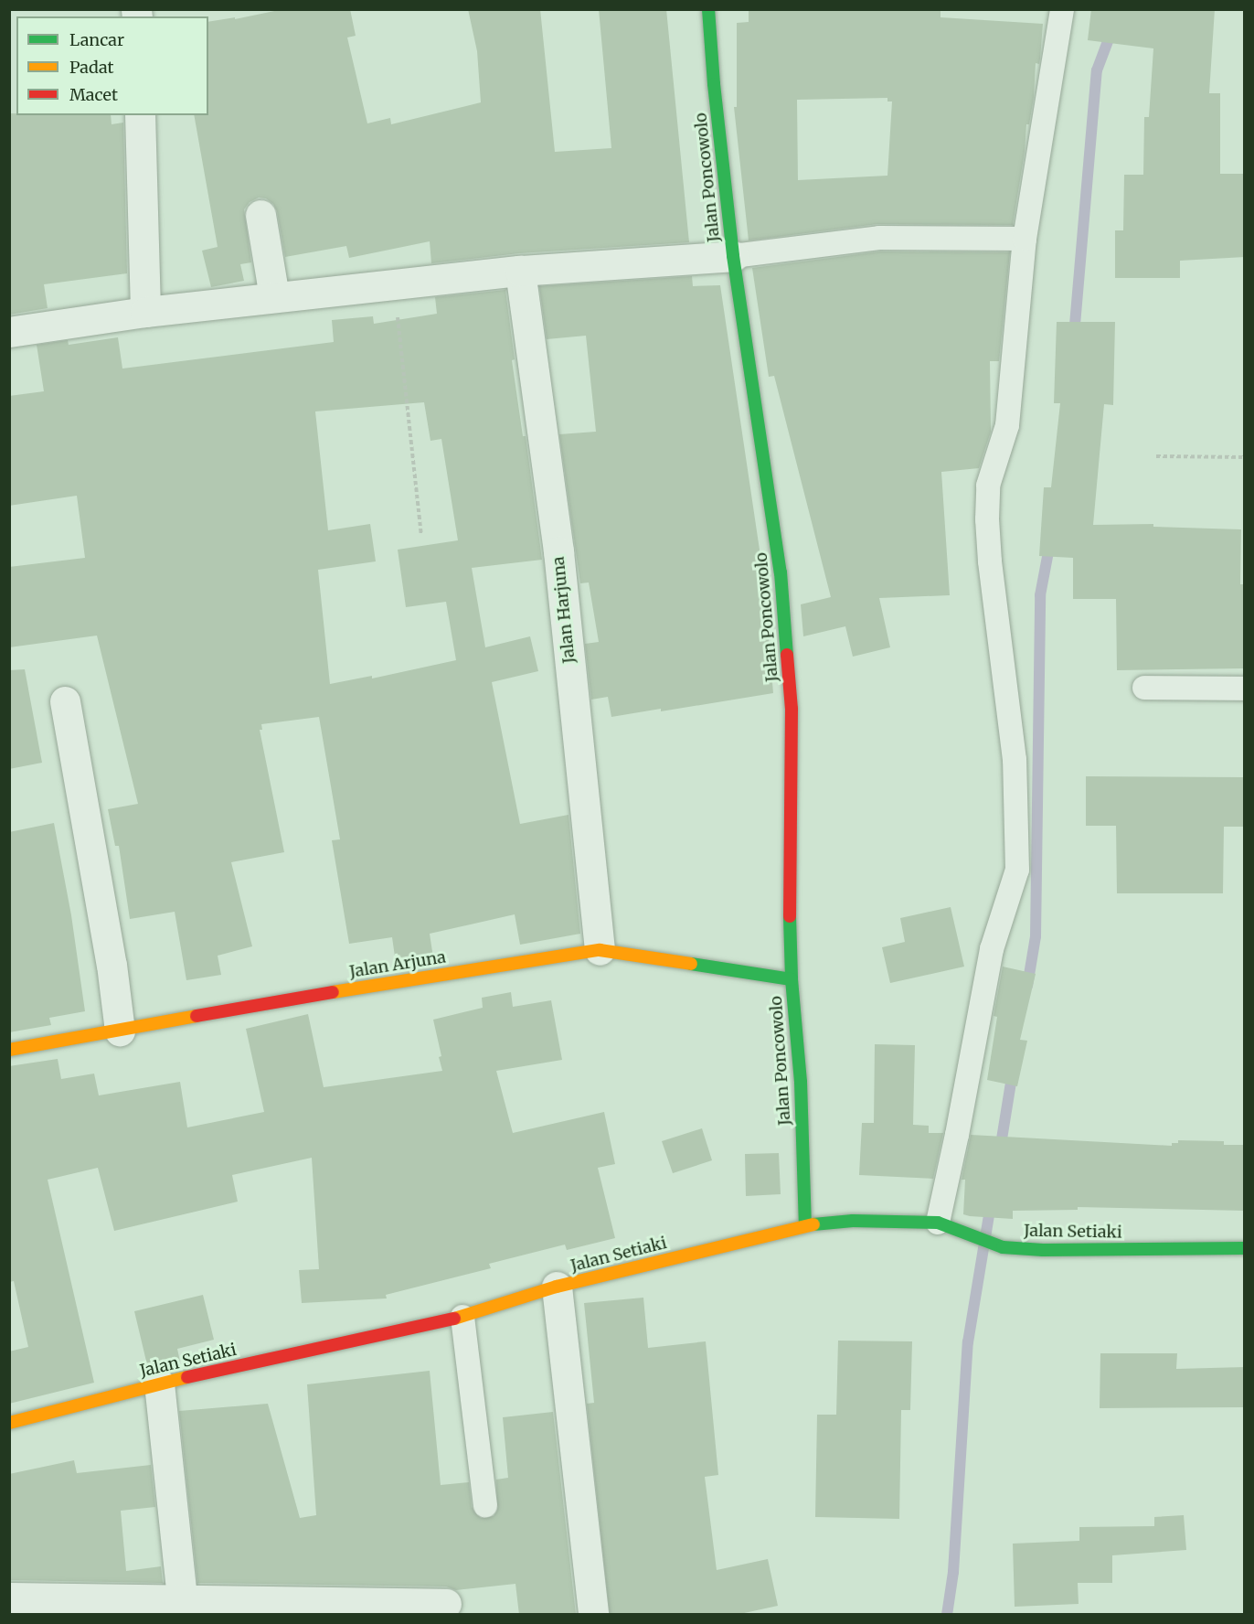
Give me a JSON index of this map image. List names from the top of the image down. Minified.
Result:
{"streets":{"street":["Jalan Poncowolo","Jalan Harjuna","Jalan Arjuna","Jalan Setiaki"]},"crossings":[["Jalan Poncowolo","Jalan Arjuna"],["Jalan Poncowolo","Jalan Setiaki"],["Jalan Harjuna","Jalan Arjuna"]],"legend":["Lancar","Padat","Macet"]}
